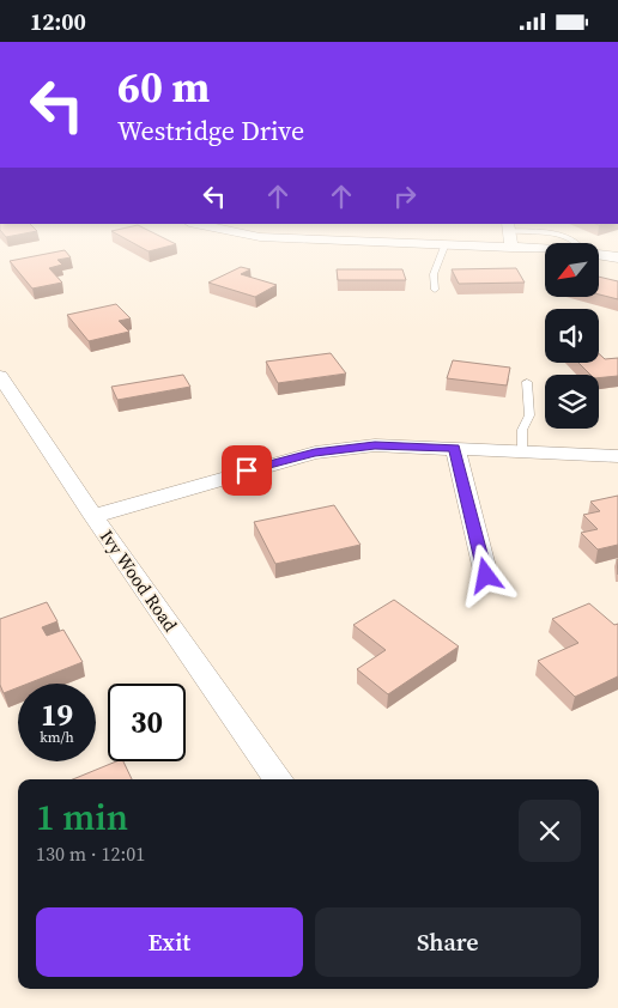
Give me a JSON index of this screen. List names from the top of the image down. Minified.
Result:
{"streets":{"street":["Ivy Wood Road"]},"north":"bottom left","page":{"status":"12:00","turn":["60 m","Westridge Drive"],"speed":"19 km/h","limit":"30","heading":["1 min","130 m · 12:01"],"buttons":["Exit","Share"]}}
